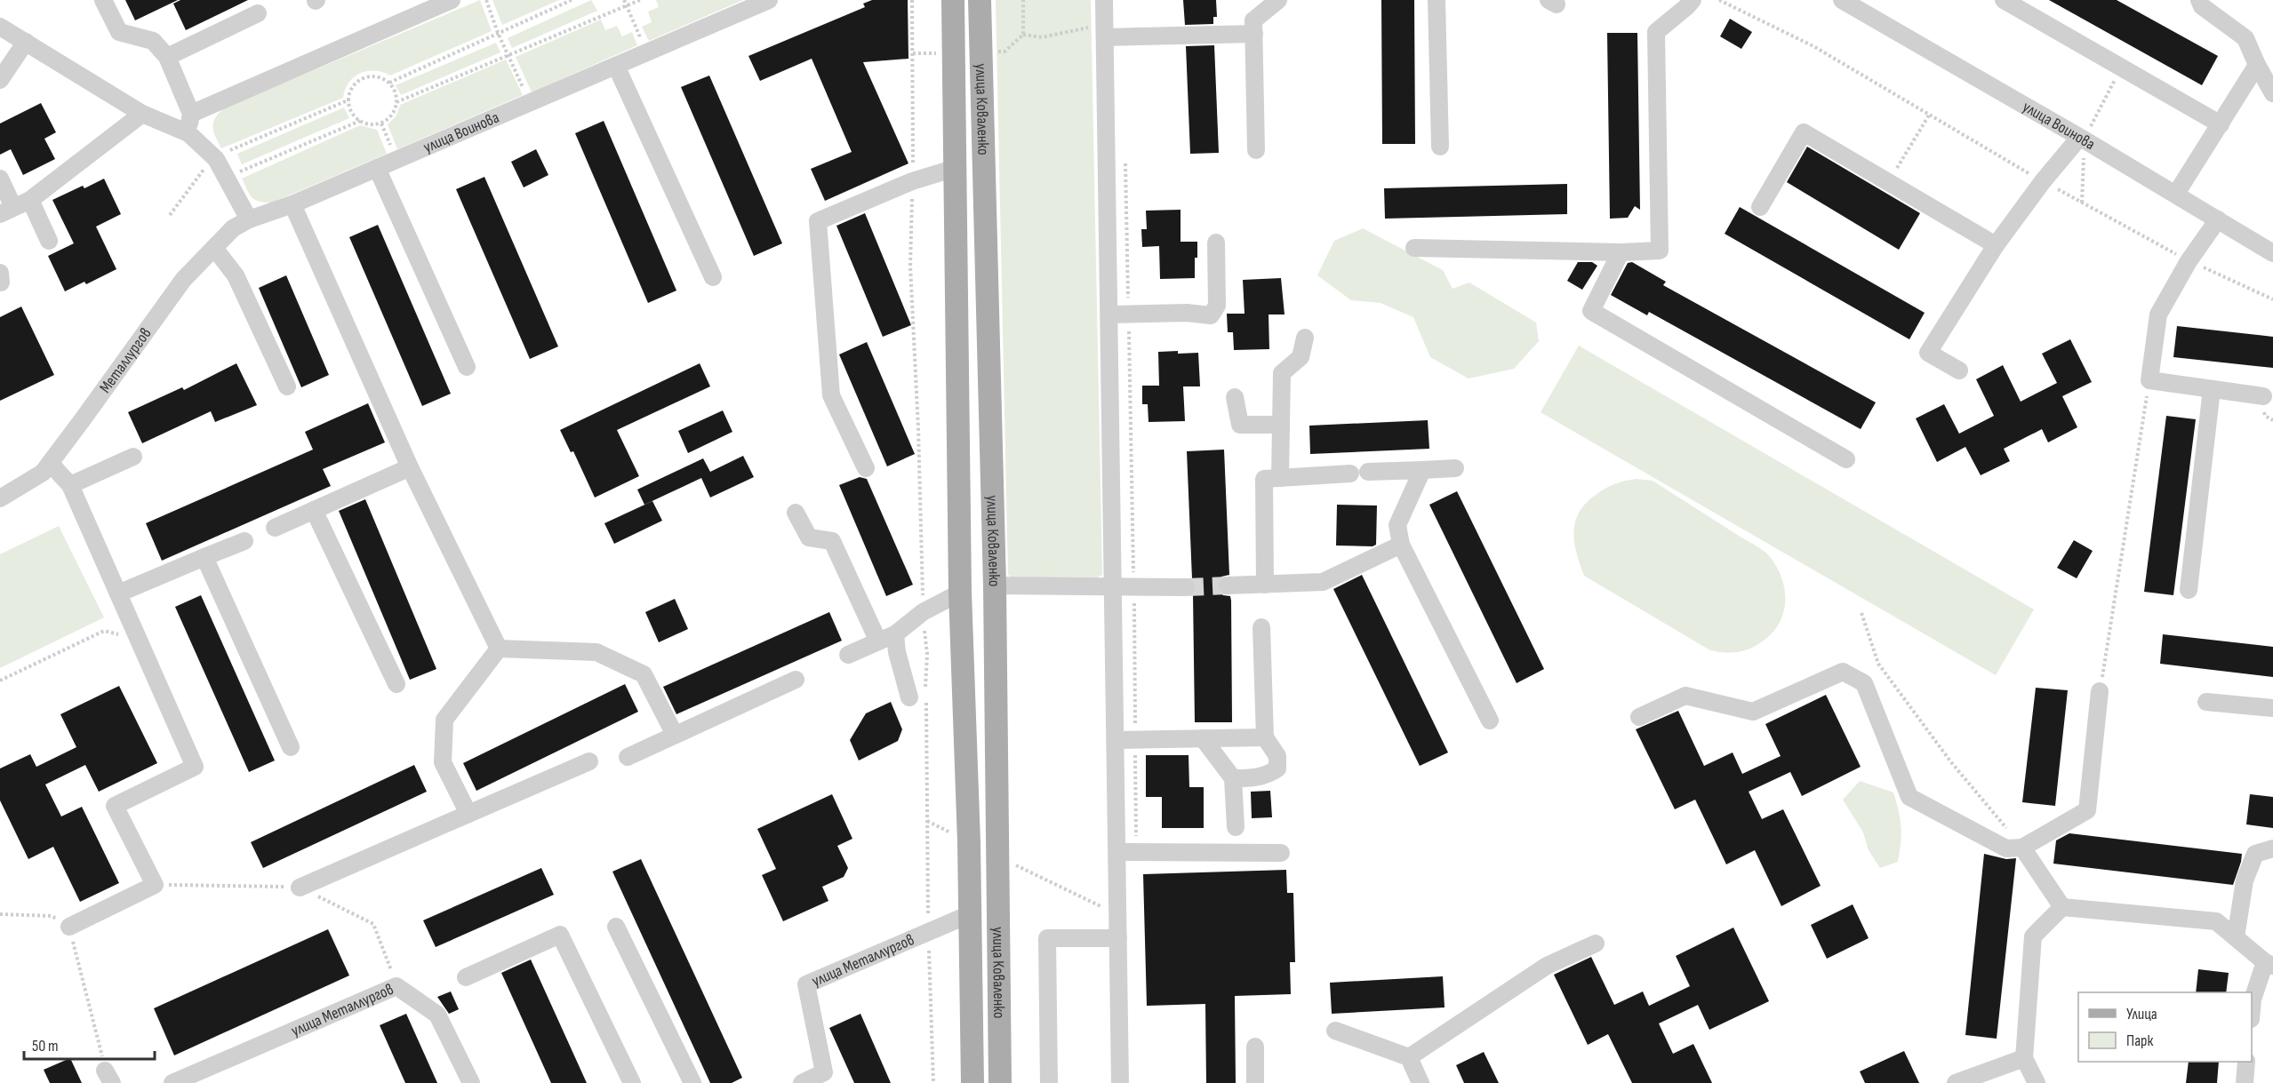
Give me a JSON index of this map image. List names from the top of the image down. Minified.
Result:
{"streets":{"main road":["улица Коваленко","улица Металлургов"],"street":["улица Воинова","Металлургов"]},"crossings":[["улица Коваленко","улица Металлургов"],["улица Воинова","Металлургов"]],"legend":["Улица","Парк"],"scale_bar":"50 m"}
